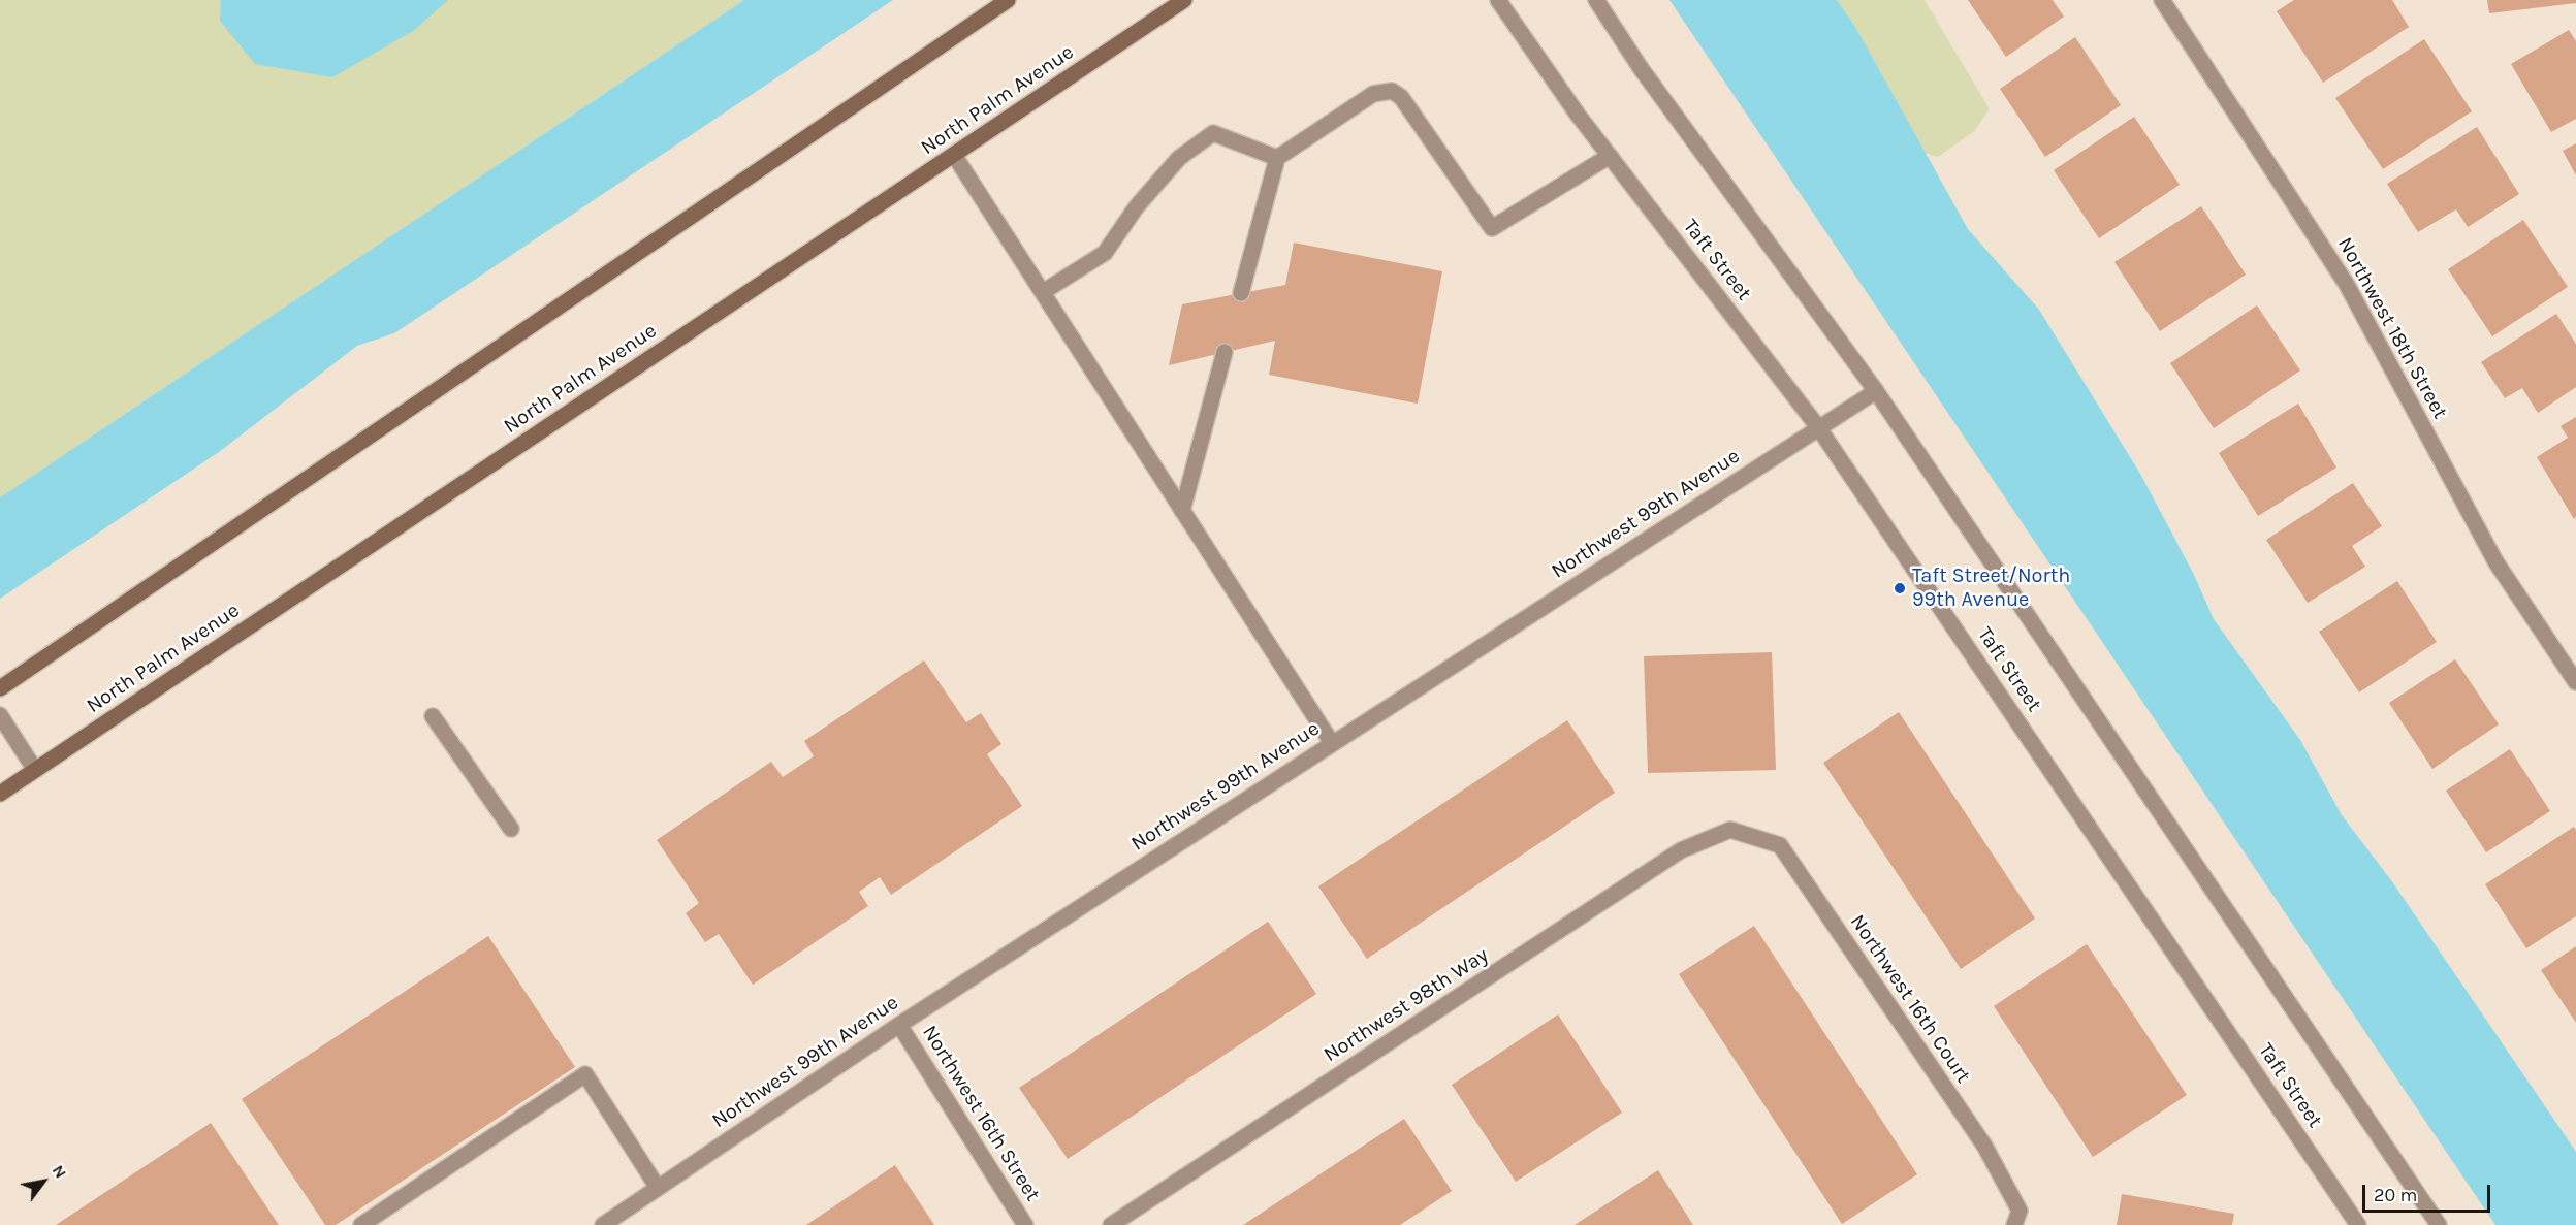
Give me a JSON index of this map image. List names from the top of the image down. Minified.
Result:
{"streets":{"main road":["North Palm Avenue"],"street":["Taft Street","Northwest 18th Street","Northwest 99th Avenue","Northwest 16th Court","Northwest 98th Way","Northwest 16th Street"]},"crossings":[["Taft Street","Northwest 99th Avenue"],["Northwest 99th Avenue","Northwest 16th Street"],["Northwest 16th Court","Northwest 98th Way"]],"places":["Taft Street/North 99th Avenue"],"scale_bar":"20 m","north":"top right"}
